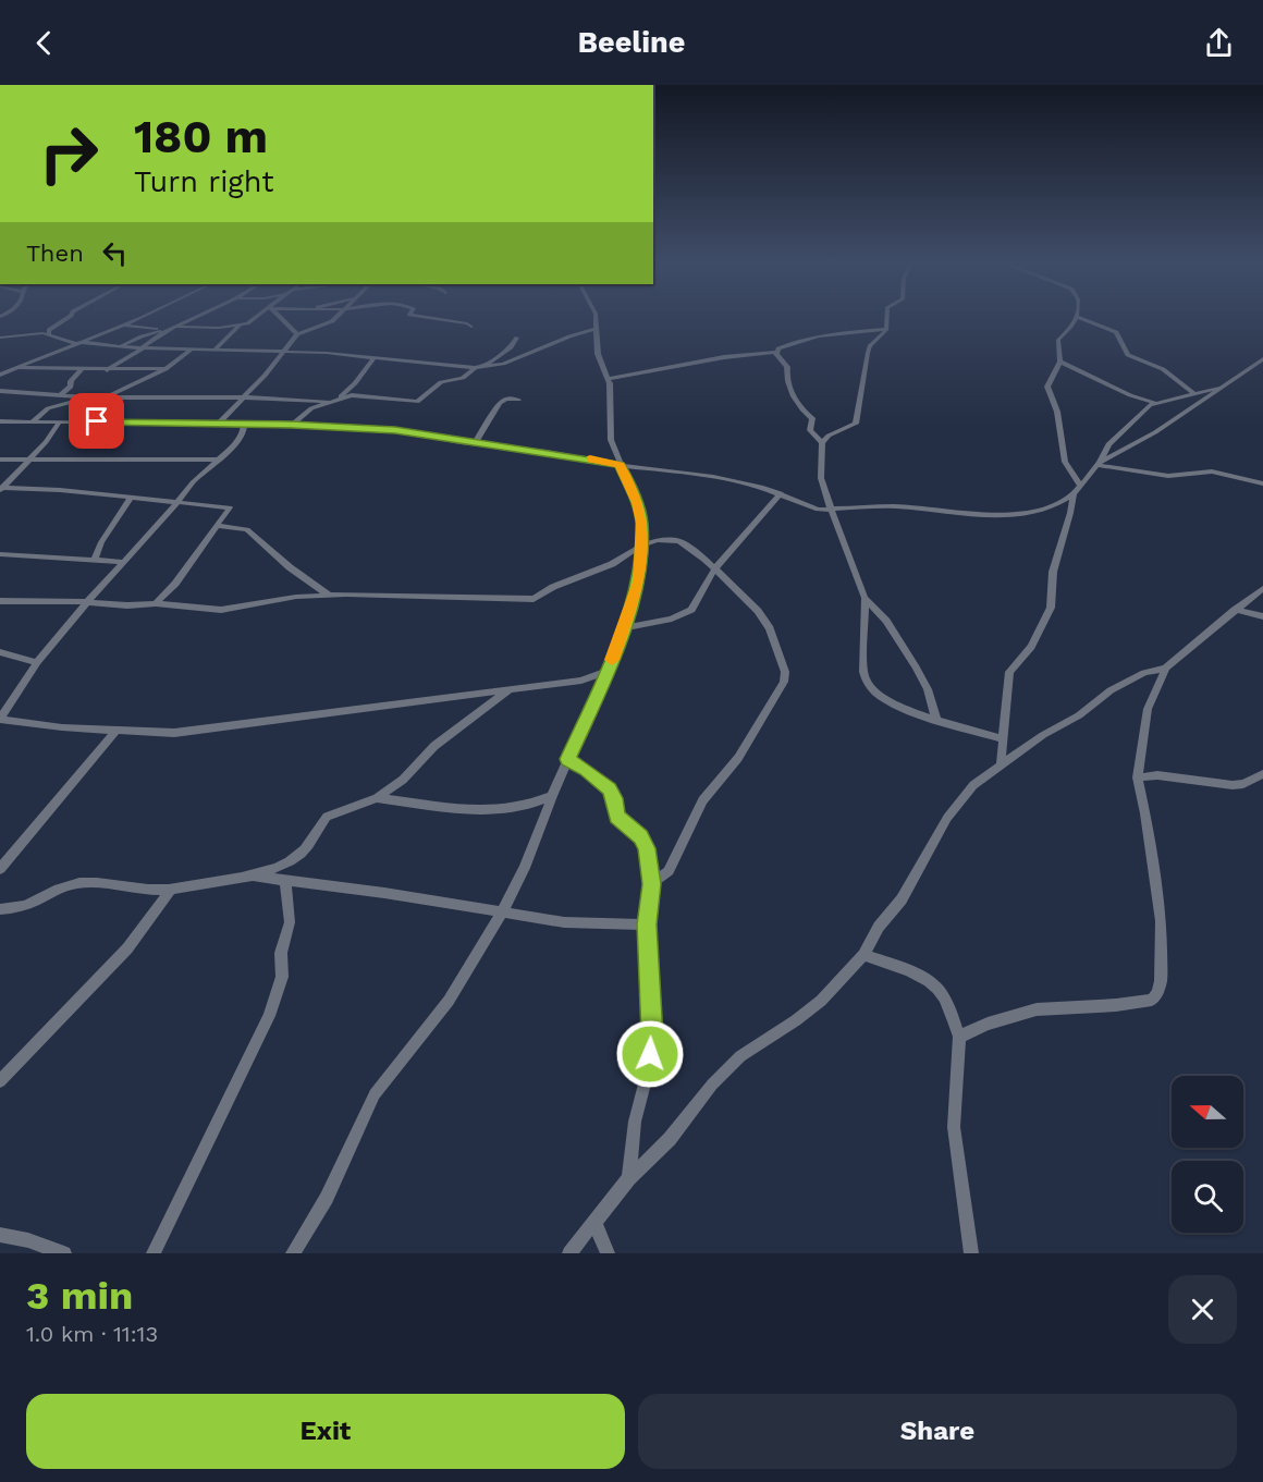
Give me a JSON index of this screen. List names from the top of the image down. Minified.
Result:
{"north":"left","page":{"header":"Beeline","turn":["180 m","Turn right"],"then":"Then","heading":["3 min","1.0 km · 11:13"],"buttons":["Exit","Share"]}}
